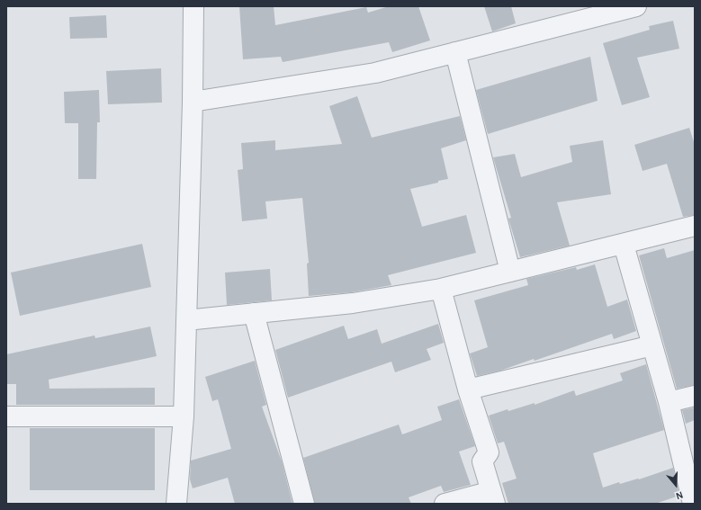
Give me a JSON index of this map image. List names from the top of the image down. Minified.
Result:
{"north":"bottom"}
